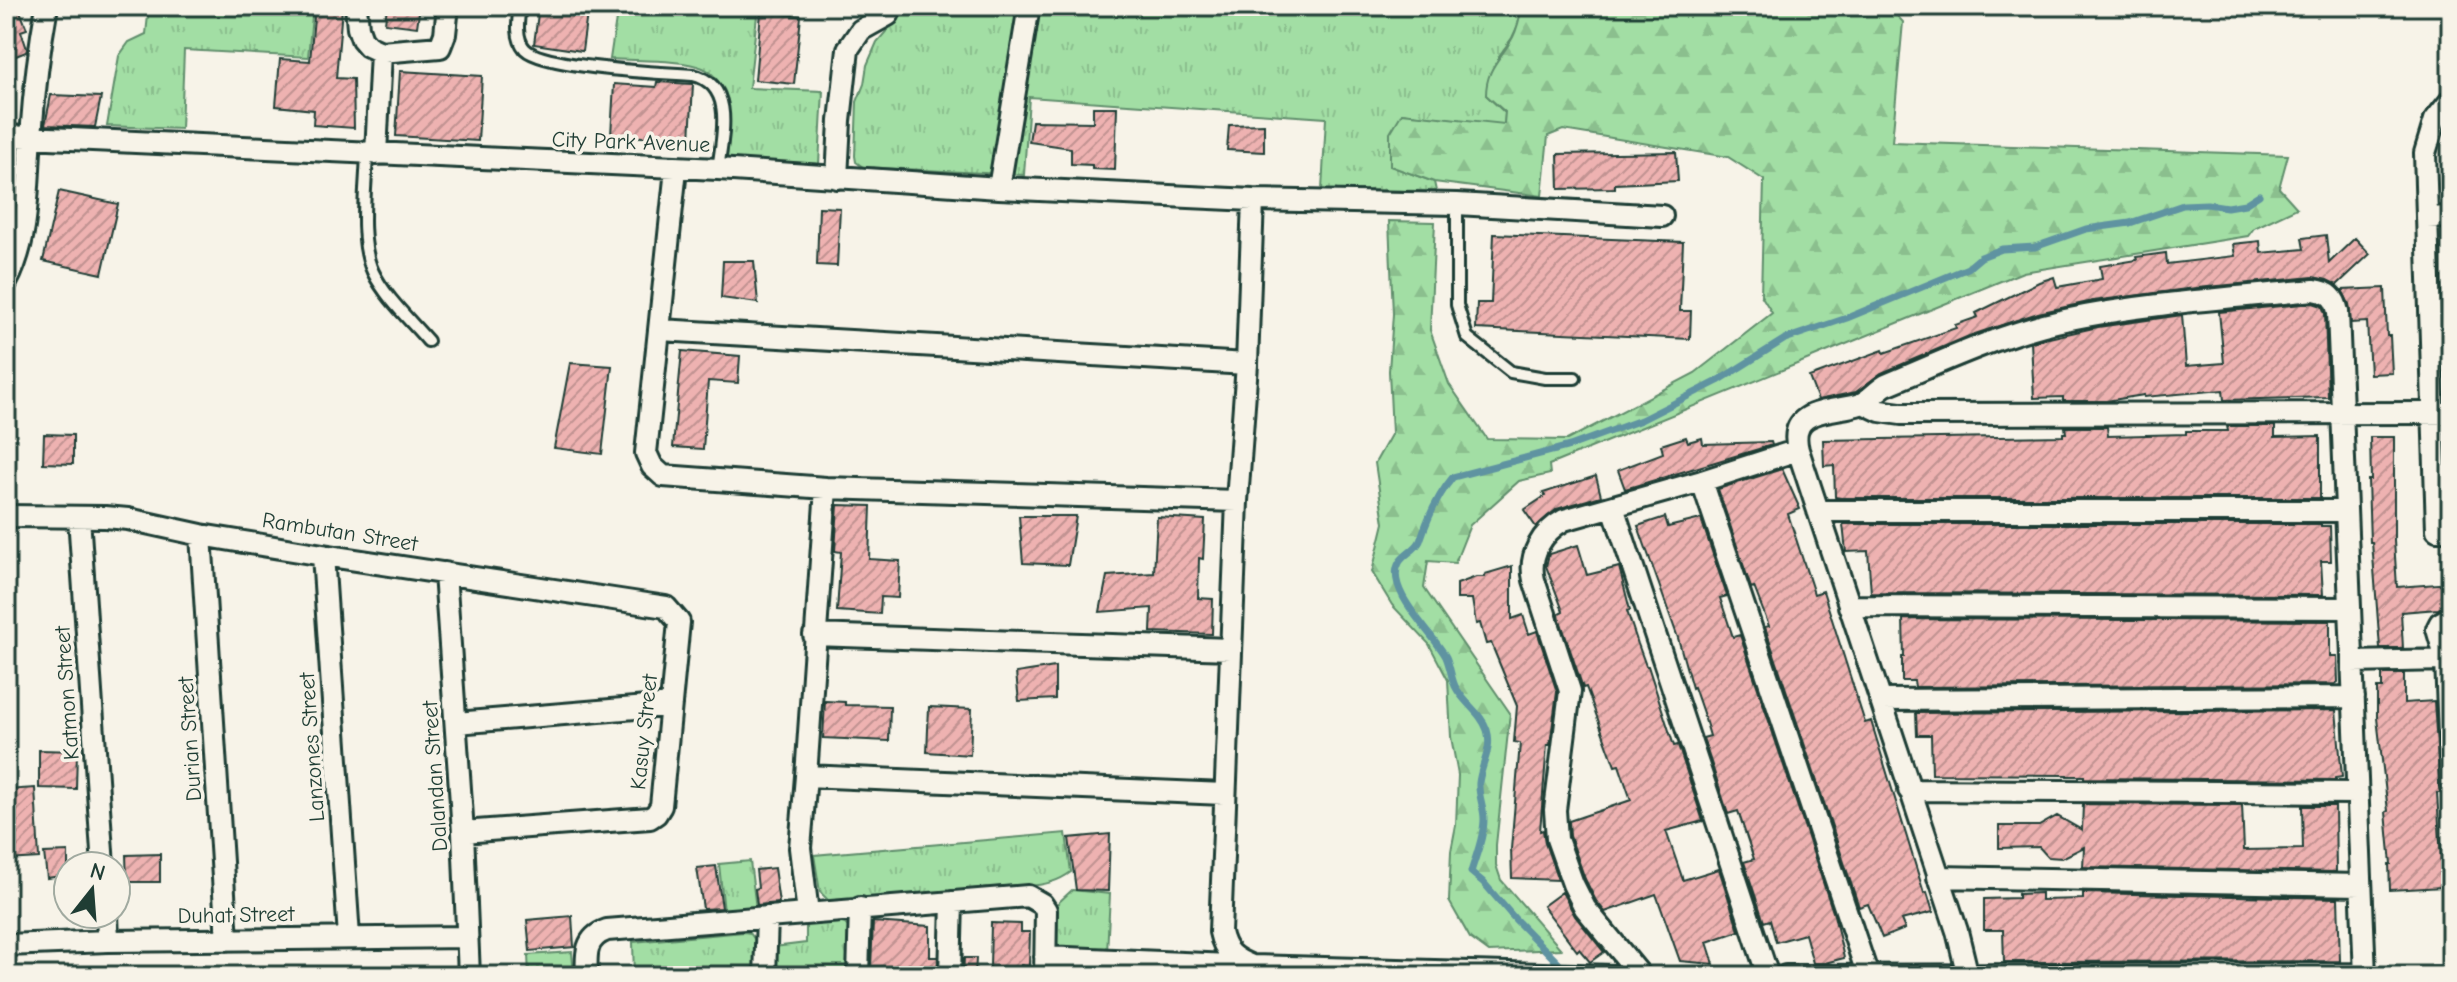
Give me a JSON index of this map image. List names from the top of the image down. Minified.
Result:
{"streets":{"street":["City Park Avenue","Rambutan Street","Katmon Street","Kasuy Street","Durian Street","Lanzones Street","Dalandan Street","Duhat Street"]},"crossings":[["Rambutan Street","Katmon Street"],["Rambutan Street","Kasuy Street"],["Rambutan Street","Durian Street"],["Rambutan Street","Lanzones Street"],["Rambutan Street","Dalandan Street"],["Kasuy Street","Dalandan Street"],["Durian Street","Duhat Street"],["Lanzones Street","Duhat Street"],["Dalandan Street","Duhat Street"]],"north":"top"}
